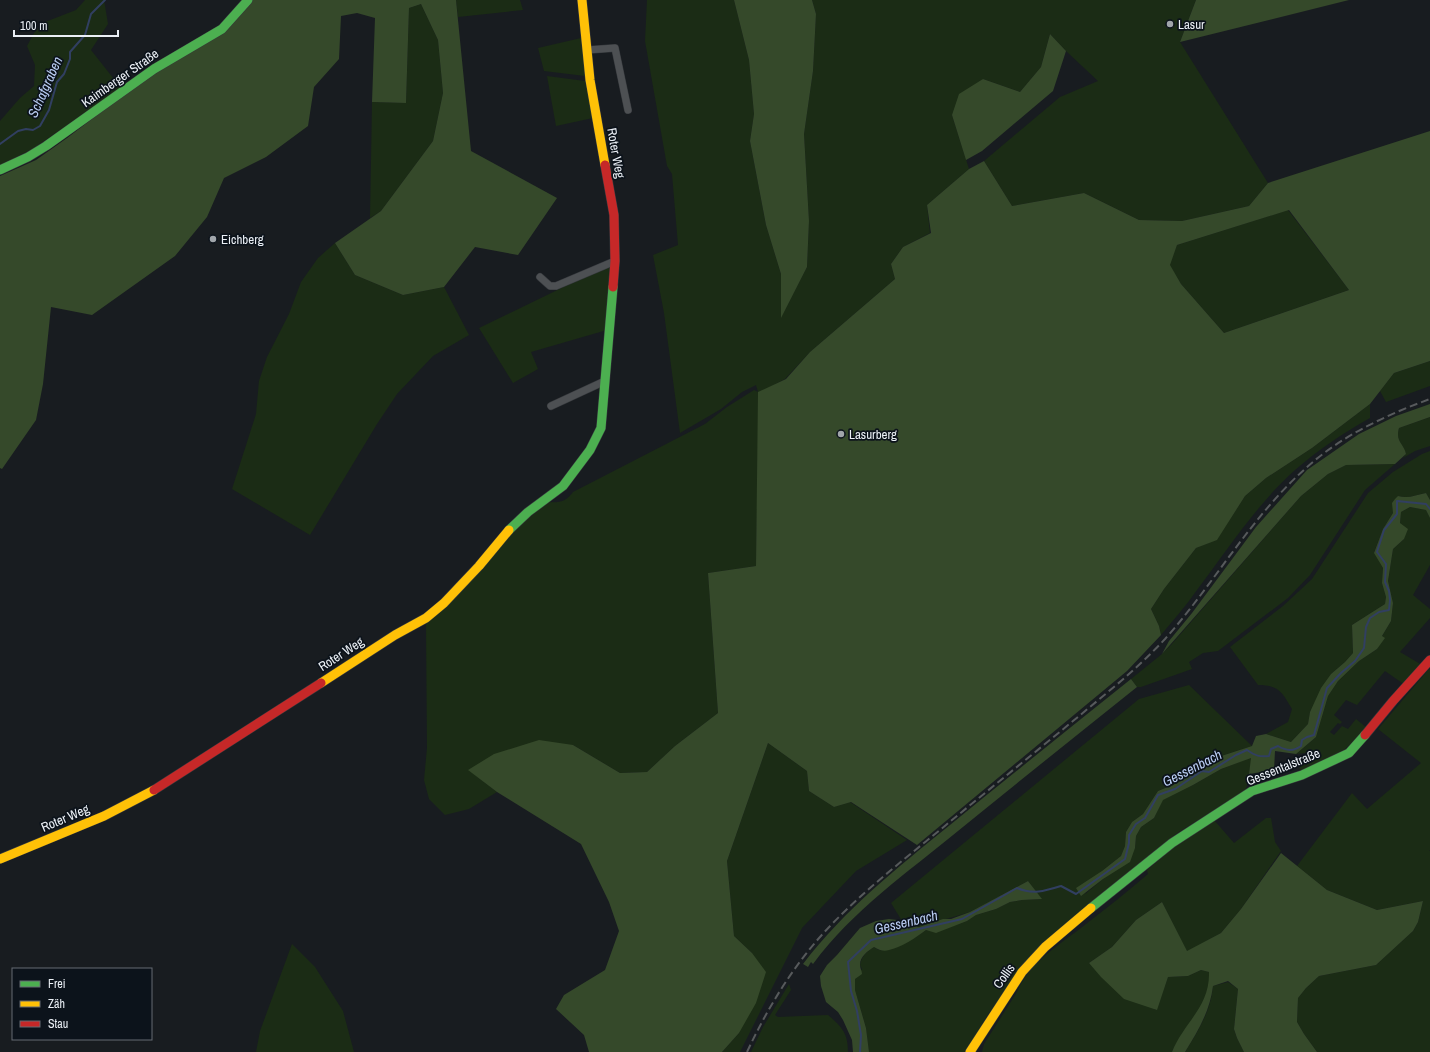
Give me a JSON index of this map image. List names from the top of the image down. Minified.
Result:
{"streets":{"street":["Kaimberger Straße","Roter Weg","Gessentalstraße","Collis"]},"crossings":[["Gessentalstraße","Collis"]],"water":["Schafgraben","Gessenbach"],"places":["Lasur","Eichberg","Lasurberg"],"legend":["Frei","Zäh","Stau"],"scale_bar":"100 m"}
